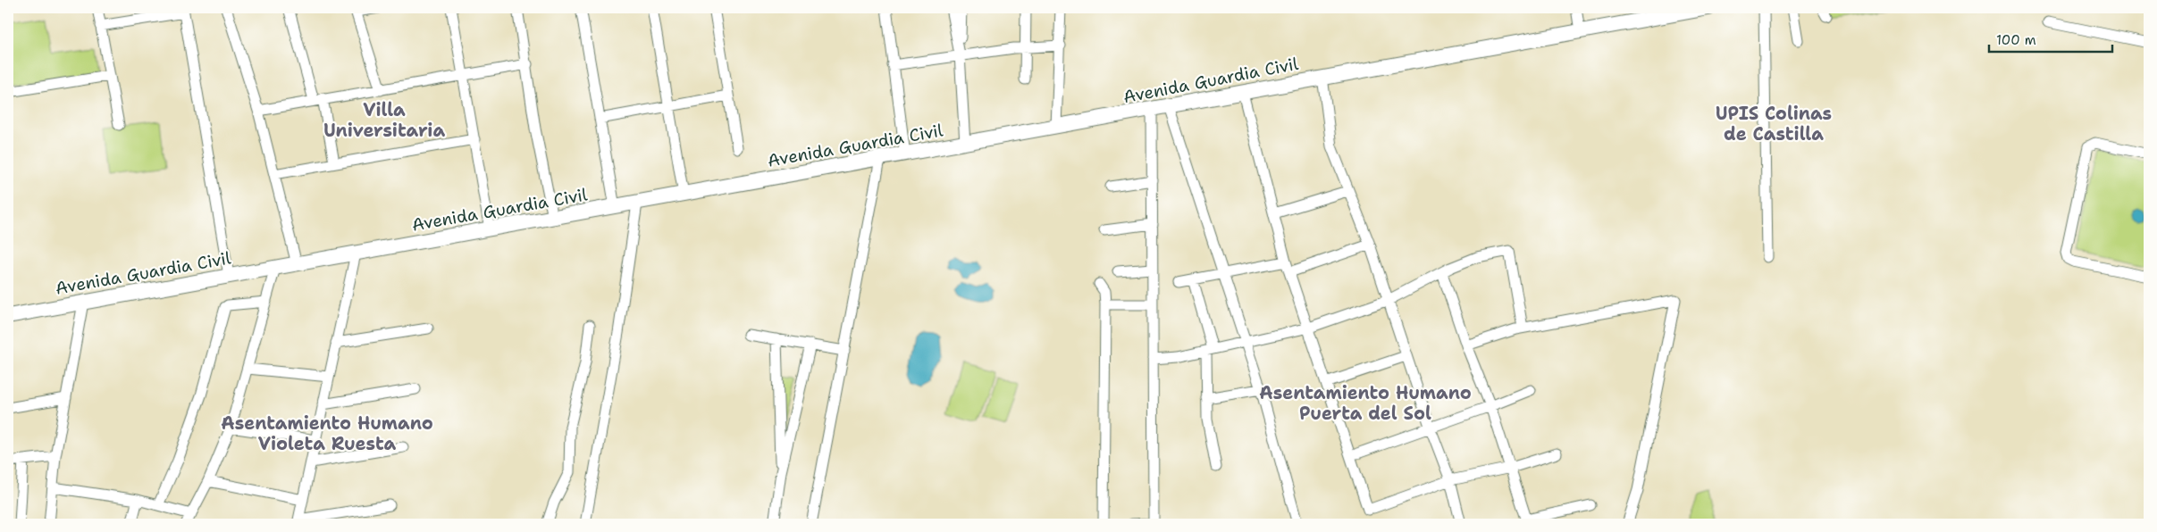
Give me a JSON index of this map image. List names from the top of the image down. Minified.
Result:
{"streets":{"highway":["Avenida Guardia Civil"]},"districts":["Villa Universitaria","UPIS Colinas de Castilla","Asentamiento Humano Puerta del Sol","Asentamiento Humano Violeta Ruesta"],"scale_bar":"100 m"}
